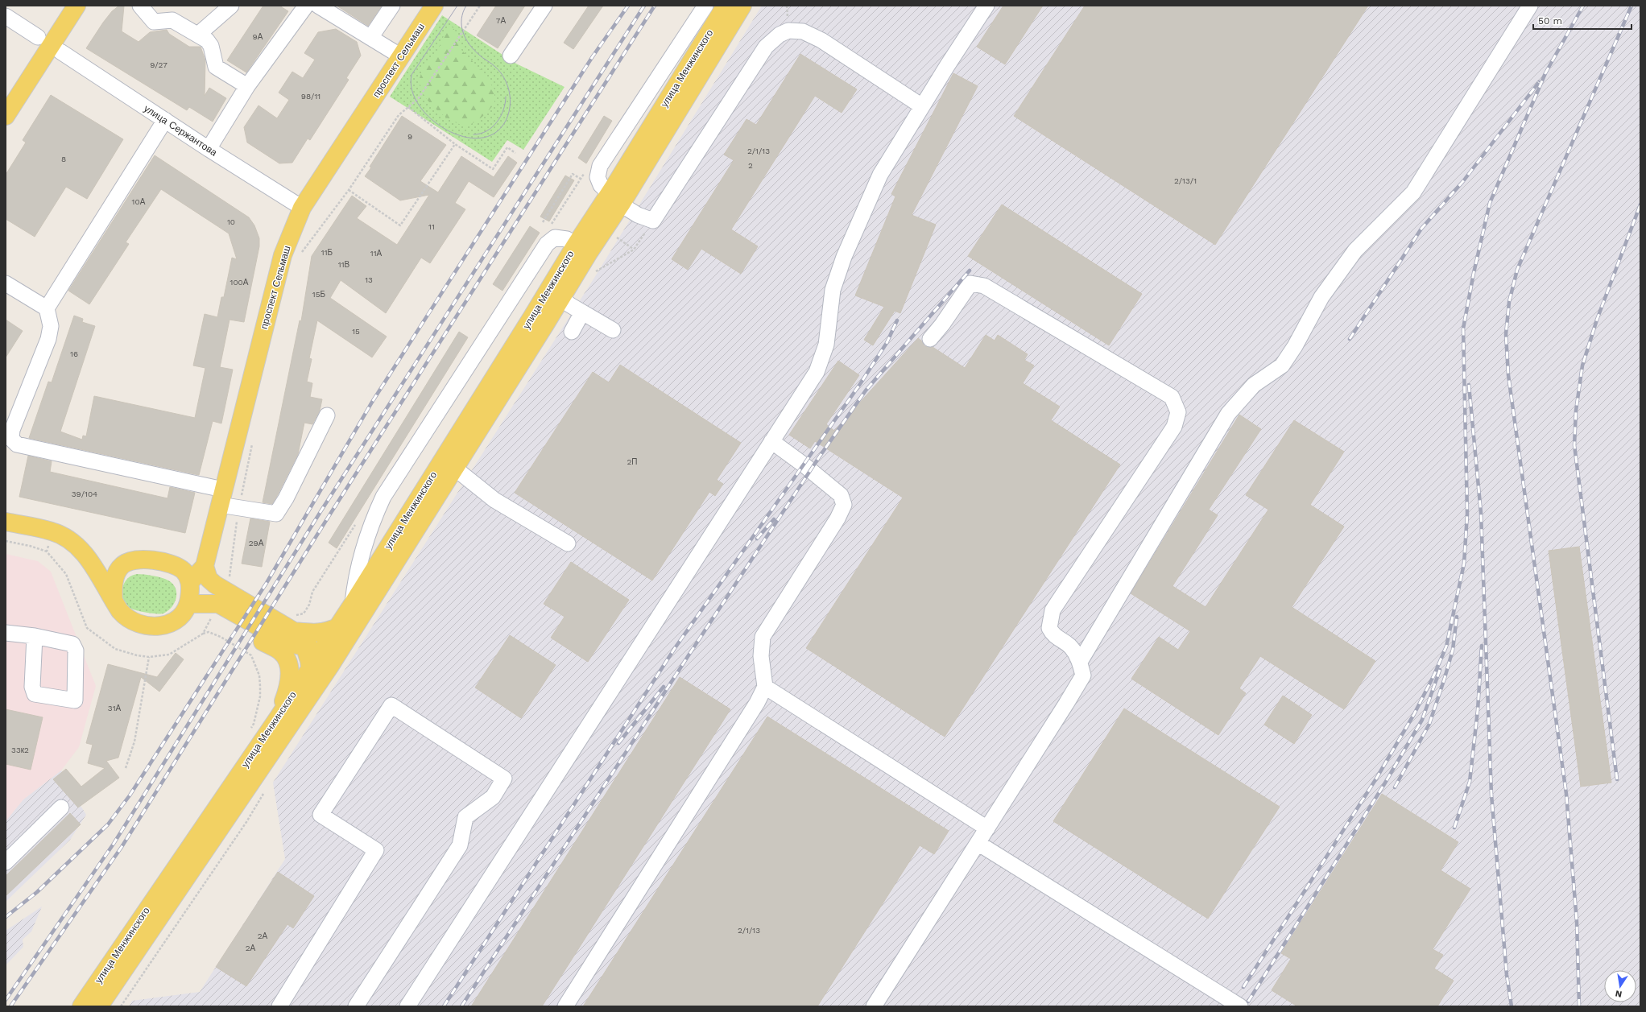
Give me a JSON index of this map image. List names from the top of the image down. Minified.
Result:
{"streets":{"main road":["проспект Сельмаш","улица Менжинского"],"street":["улица Сержантова"]},"crossings":[["проспект Сельмаш","улица Сержантова"]],"house_numbers":["7А","9А","9/27","98/11","9","2/1/13","8","2","2/13/1","10А","10","11","11Б","11А","11В","13","100А","15Б","15","16","2П","39/104","29А","31А","33к2","2/1/13","2А","2А"],"scale_bar":"50 m","north":"bottom"}
